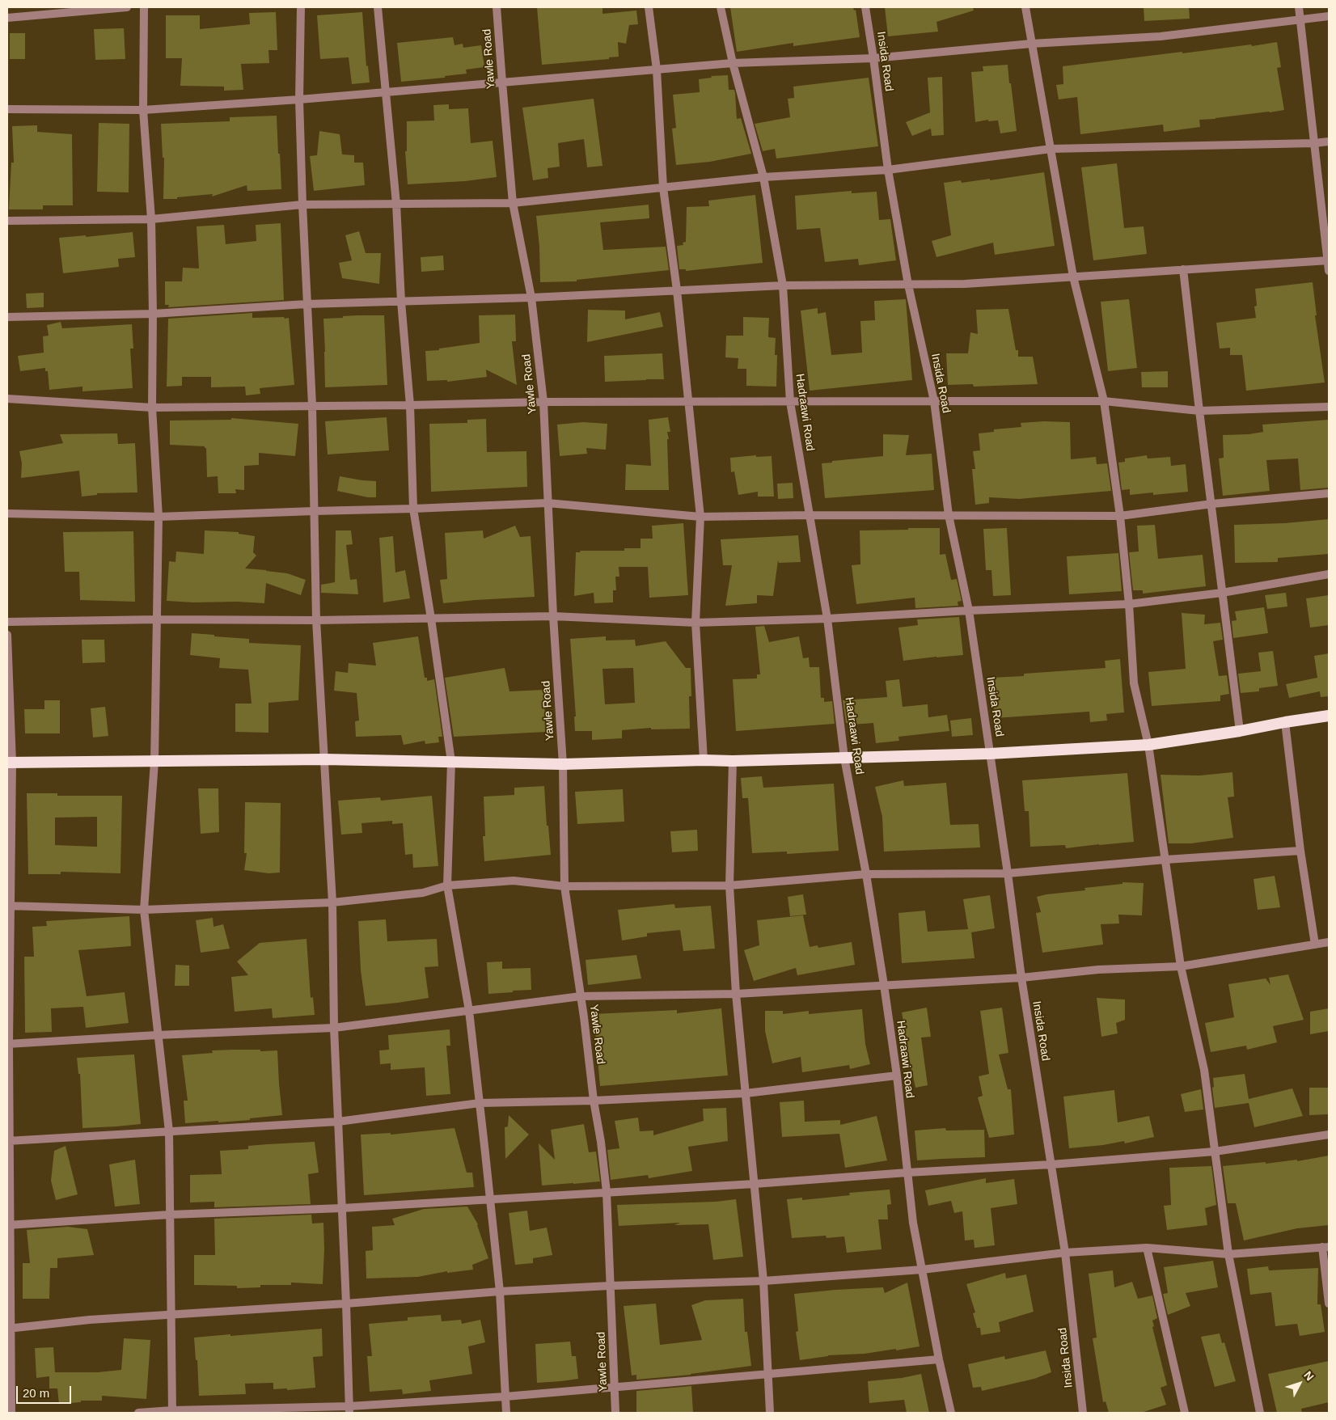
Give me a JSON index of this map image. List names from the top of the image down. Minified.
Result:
{"streets":{"street":["Yawle Road","Insida Road","Hadraawi Road"]},"scale_bar":"20 m","north":"top right"}
